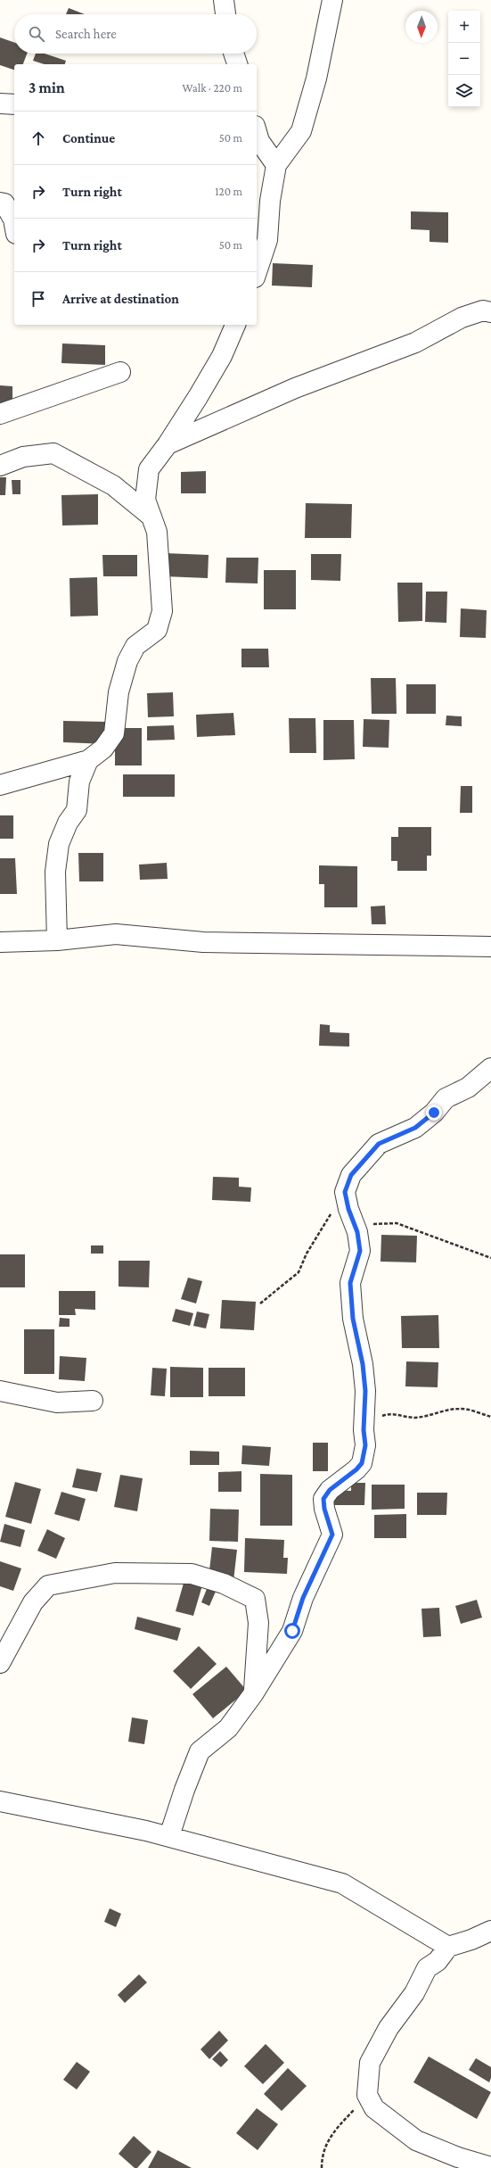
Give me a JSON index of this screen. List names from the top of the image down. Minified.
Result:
{"north":"bottom","page":{"map_buttons":["+","−"],"search":"Search here","heading":["3 min","Walk · 220 m"],"list":[["Continue","50 m"],["Turn right","120 m"],["Turn right","50 m"],"Arrive at destination"]}}
